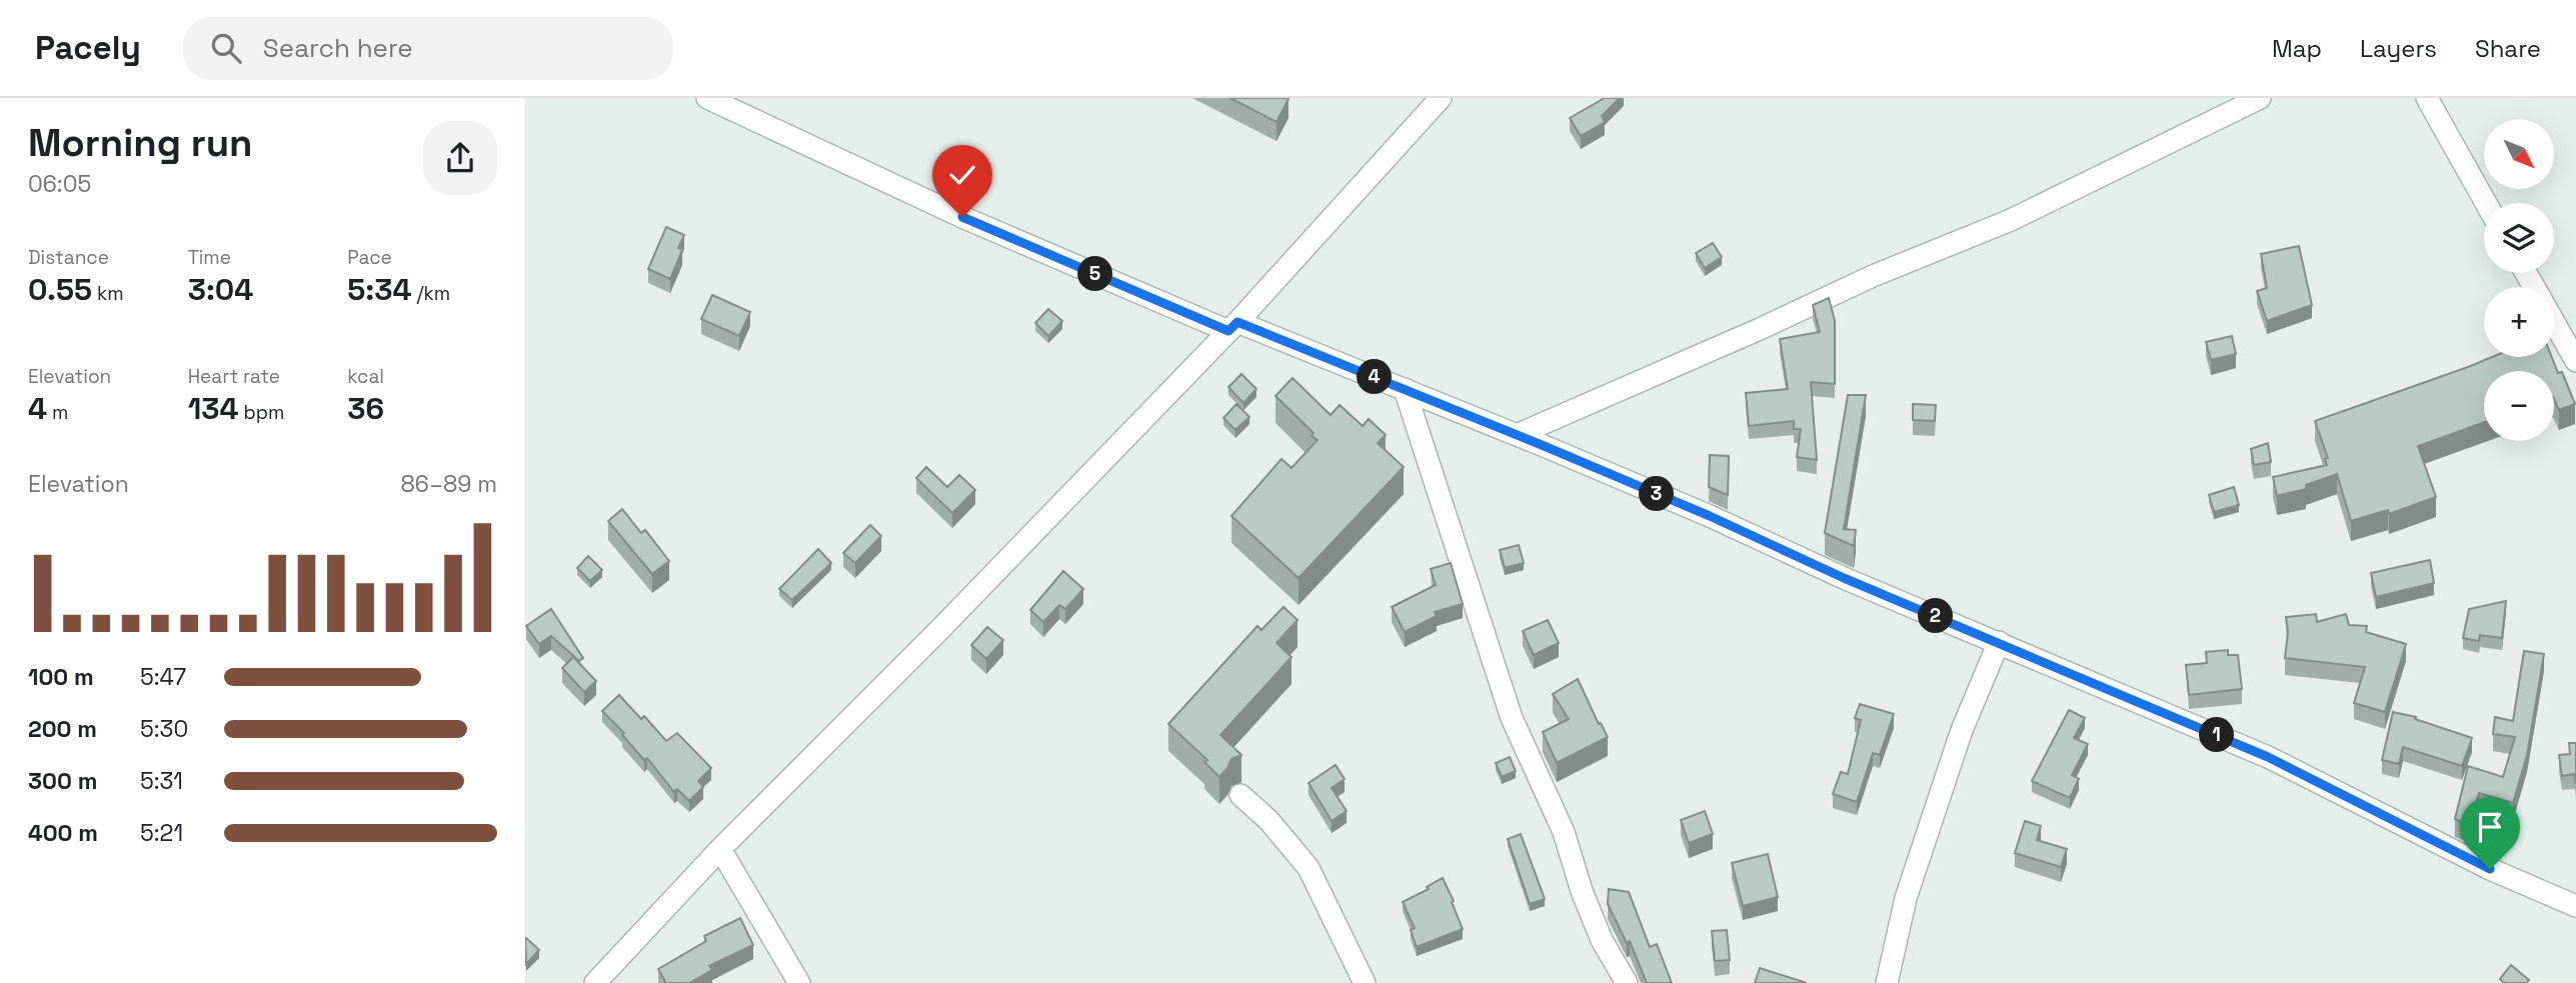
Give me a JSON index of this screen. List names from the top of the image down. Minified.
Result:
{"north":"bottom right","page":{"header":"Pacely","search":"Search here","nav":["Map","Layers","Share"],"heading":["Morning run","06:05"],"map_buttons":["+","−"],"stats":[["Distance","0.55 km"],["Time","3:04"],["Pace","5:34 /km"],["Elevation","4 m"],["Heart rate","134 bpm"],["kcal","36"]],"pins":["5","4","3","2","1"],"chart":["Elevation","86–89 m"],"list":[{"name":"100 m","note":"5:47"},{"name":"200 m","note":"5:30"},{"name":"300 m","note":"5:31"},{"name":"400 m","note":"5:21"}]}}
